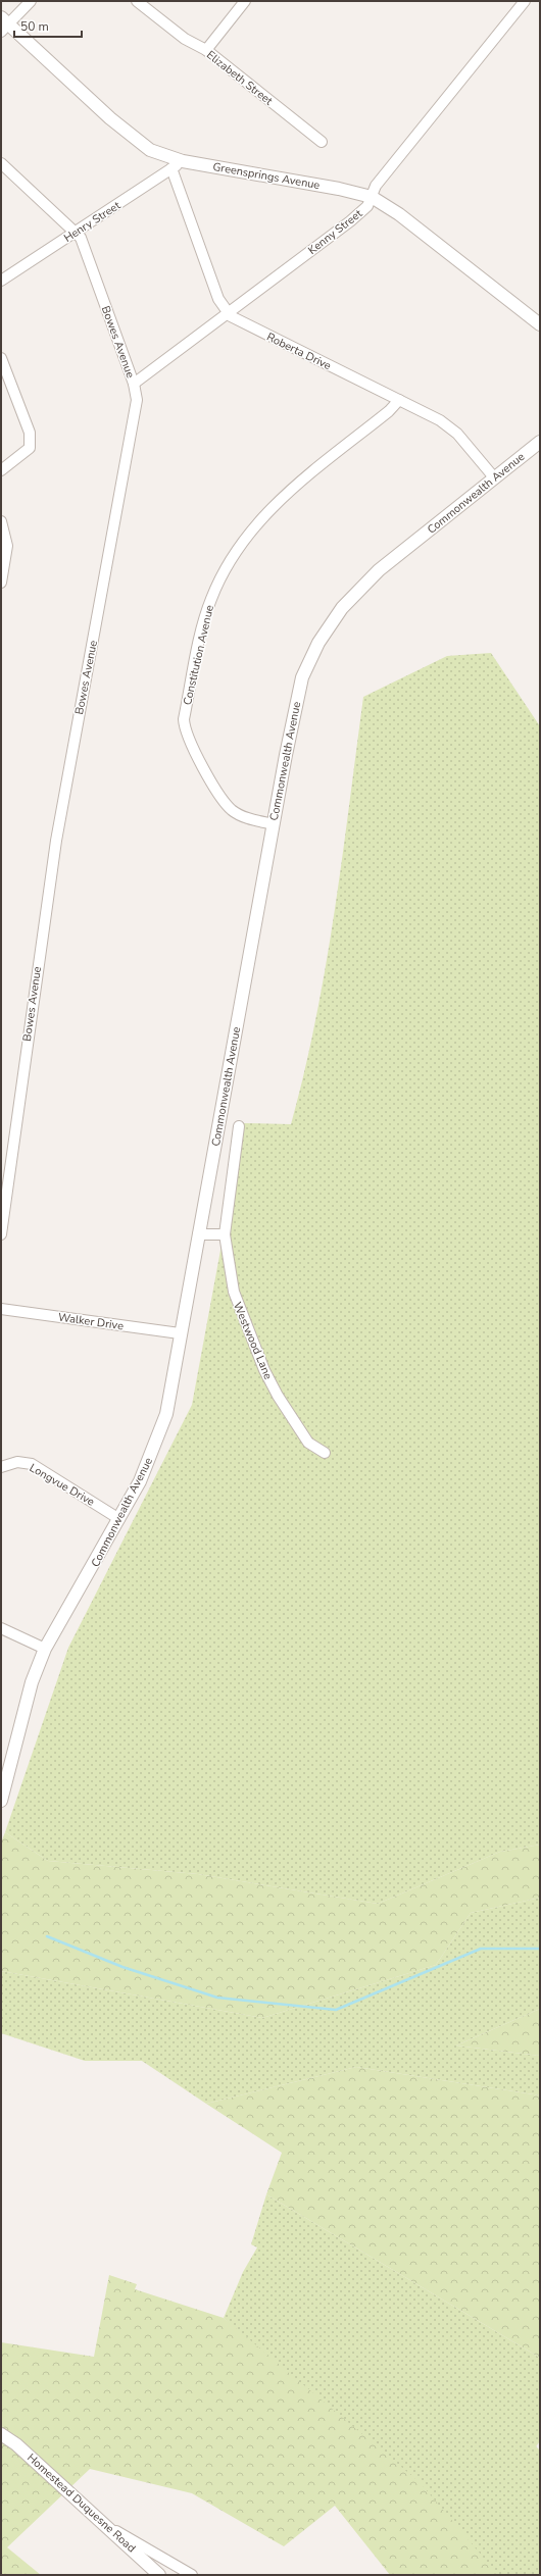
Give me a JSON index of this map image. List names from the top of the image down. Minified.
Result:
{"streets":{"street":["Elizabeth Street","Greensprings Avenue","Henry Street","Kenny Street","Bowes Avenue","Roberta Drive","Commonwealth Avenue","Constitution Avenue","Walker Drive","Westwood Lane","Longvue Drive","Homestead Duquesne Road"]},"crossings":[["Greensprings Avenue","Henry Street"],["Greensprings Avenue","Kenny Street"],["Henry Street","Bowes Avenue"],["Kenny Street","Bowes Avenue"],["Kenny Street","Roberta Drive"],["Roberta Drive","Commonwealth Avenue"],["Roberta Drive","Constitution Avenue"],["Commonwealth Avenue","Constitution Avenue"],["Commonwealth Avenue","Walker Drive"],["Commonwealth Avenue","Longvue Drive"]],"scale_bar":"50 m"}
